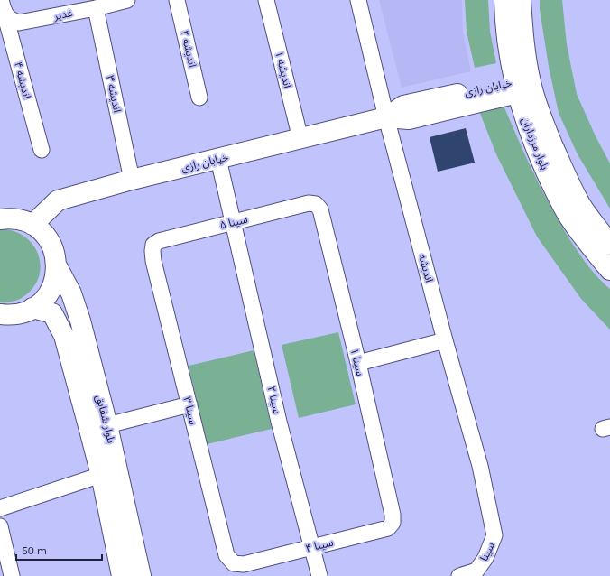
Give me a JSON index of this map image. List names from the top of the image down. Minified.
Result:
{"streets":{"main road":["خیابان رازی","بلوار مرزداران","بلوار شقایق"],"street":["غدیر","اندیشه ۲","اندیشه ۱","اندیشه ۴","اندیشه ۳","سینا ۵","اندیشه","سینا ۱","سینا ۲","سینا ۳","سینا ۴","سینا"]},"crossings":[["غدیر","اندیشه ۴"],["غدیر","اندیشه ۳"],["اندیشه ۱","خیابان رازی"],["خیابان رازی","اندیشه ۳"],["خیابان رازی","بلوار مرزداران"],["خیابان رازی","اندیشه"],["خیابان رازی","سینا ۲"],["سینا ۵","سینا ۱"],["سینا ۵","سینا ۲"],["سینا ۵","سینا ۳"],["اندیشه","سینا"],["سینا ۱","سینا ۴"],["سینا ۲","سینا ۴"],["سینا ۳","سینا ۴"]],"scale_bar":"50 m"}
